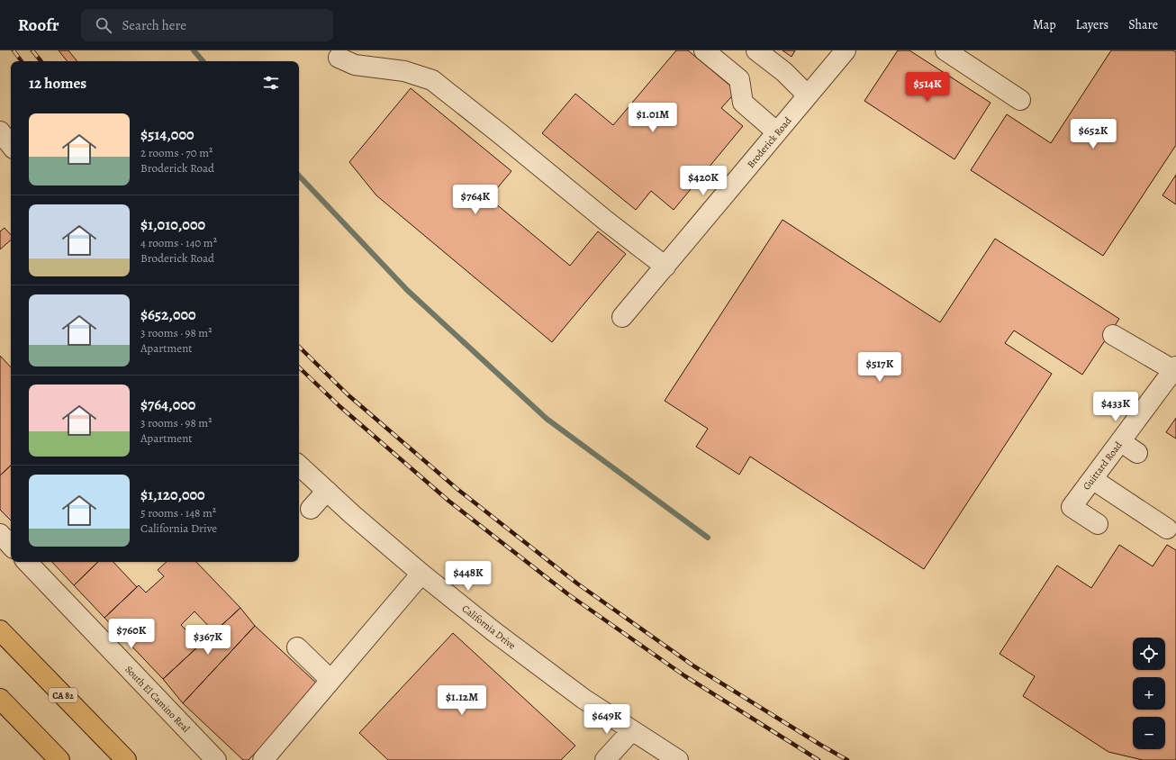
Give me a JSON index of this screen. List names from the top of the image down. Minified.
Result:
{"streets":{"main road":["CA 82"],"street":["Broderick Road","Guittard Road","California Drive","South El Camino Real"]},"page":{"header":"Roofr","search":"Search here","nav":["Map","Layers","Share"],"heading":"12 homes","price":["$514K","$1.01M","$652K","$420K","$764K","$517K","$433K","$448K","$760K","$367K","$1.12M","$649K"],"list":[{"name":"$514,000","note":"2 rooms · 70 m² · Broderick Road"},{"name":"$1,010,000","note":"4 rooms · 140 m² · Broderick Road"},{"name":"$652,000","note":"3 rooms · 98 m² · Apartment"},{"name":"$764,000","note":"3 rooms · 98 m² · Apartment"},{"name":"$1,120,000","note":"5 rooms · 148 m² · California Drive"}],"map_buttons":["+","−"]}}
